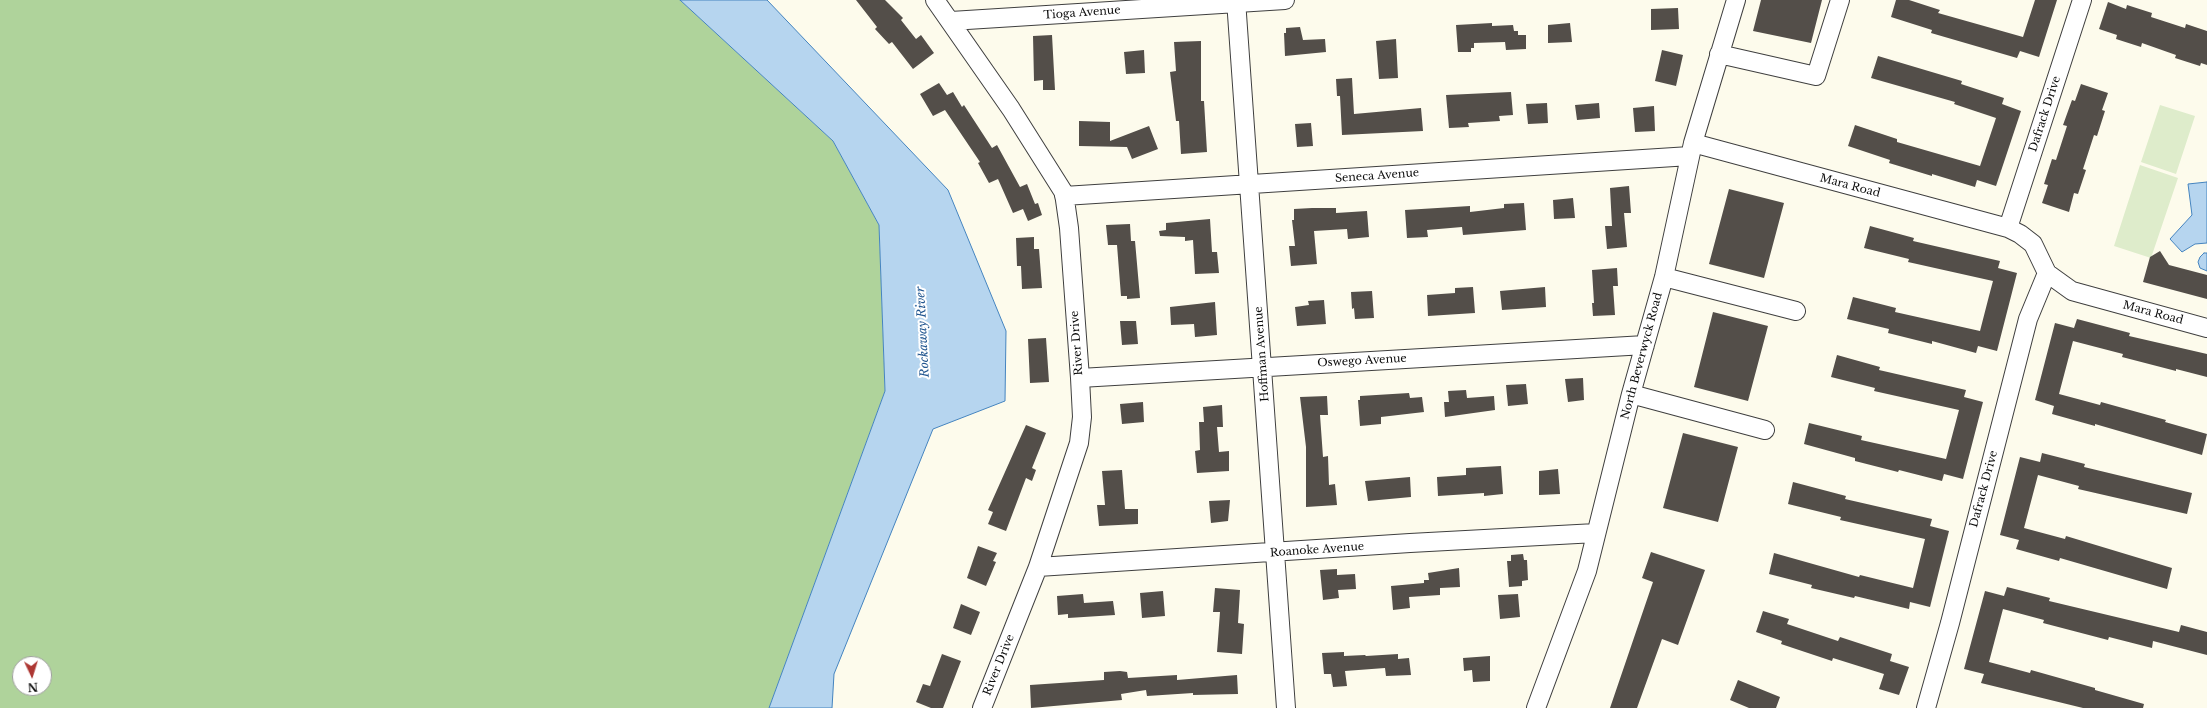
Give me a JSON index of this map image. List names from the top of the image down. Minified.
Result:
{"streets":{"street":["Tioga Avenue","Dafrack Drive","Seneca Avenue","Mara Road","River Drive","Hoffman Avenue","North Beverwyck Road","Oswego Avenue","Roanoke Avenue"]},"crossings":[["Tioga Avenue","River Drive"],["Tioga Avenue","Hoffman Avenue"],["Dafrack Drive","Mara Road"],["Seneca Avenue","Mara Road"],["Seneca Avenue","River Drive"],["Seneca Avenue","Hoffman Avenue"],["Seneca Avenue","North Beverwyck Road"],["Mara Road","North Beverwyck Road"],["River Drive","Oswego Avenue"],["River Drive","Roanoke Avenue"],["Hoffman Avenue","Oswego Avenue"],["Hoffman Avenue","Roanoke Avenue"],["North Beverwyck Road","Oswego Avenue"],["North Beverwyck Road","Roanoke Avenue"]],"water":["Rockaway River"],"north":"bottom"}
